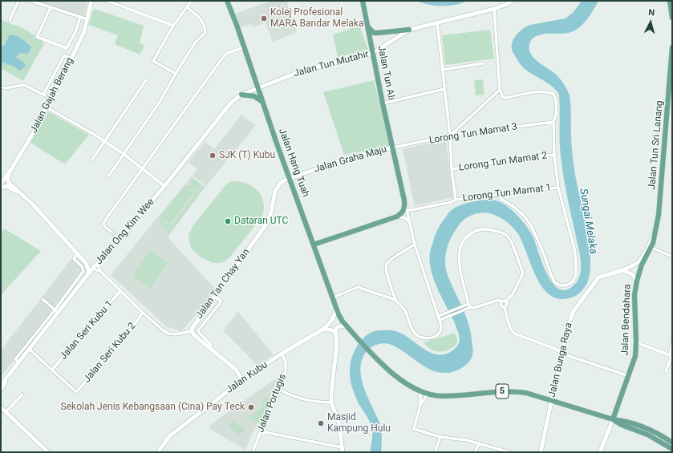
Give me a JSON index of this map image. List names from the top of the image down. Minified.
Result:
{"streets":{"main road":["Jalan Tun Ali","Jalan Tun Sri Lanang","Jalan Hang Tuah","Jalan Bendahara","5"],"street":["Jalan Tun Mutahir","Jalan Gajah Berang","Lorong Tun Mamat 3","Jalan Graha Maju","Lorong Tun Mamat 2","Lorong Tun Mamat 1","Jalan Ong Kim Wee","Jalan Tan Chay Yan","Jalan Seri Kubu 1","Jalan Seri Kubu 2","Jalan Bunga Raya","Jalan Kubu","Jalan Portugis"]},"crossings":[["Jalan Tun Mutahir","Jalan Tun Ali"],["Jalan Tun Mutahir","Jalan Hang Tuah"],["Jalan Tun Mutahir","Jalan Ong Kim Wee"],["Jalan Tun Ali","Lorong Tun Mamat 3"],["Jalan Tun Ali","Jalan Graha Maju"],["Lorong Tun Mamat 3","Jalan Graha Maju"],["Jalan Tun Sri Lanang","Jalan Bendahara"],["Jalan Tun Sri Lanang","Jalan Bunga Raya"],["Jalan Graha Maju","Jalan Hang Tuah"],["Jalan Graha Maju","Jalan Tan Chay Yan"],["Jalan Hang Tuah","Jalan Ong Kim Wee"],["Jalan Hang Tuah","Jalan Tan Chay Yan"],["Jalan Hang Tuah","Jalan Kubu"],["Jalan Hang Tuah","5"],["Jalan Bendahara","Jalan Bunga Raya"],["Jalan Bendahara","5"],["Jalan Seri Kubu 1","Jalan Seri Kubu 2"],["Jalan Bunga Raya","5"],["Jalan Kubu","Jalan Portugis"]],"water":["Sungai Melaka"],"places":["Kolej Profesional MARA Bandar Melaka","SJK (T) Kubu","Dataran UTC","Sekolah Jenis Kebangsaan (Cina) Pay Teck","Masjid Kampung Hulu"],"north":"top"}
